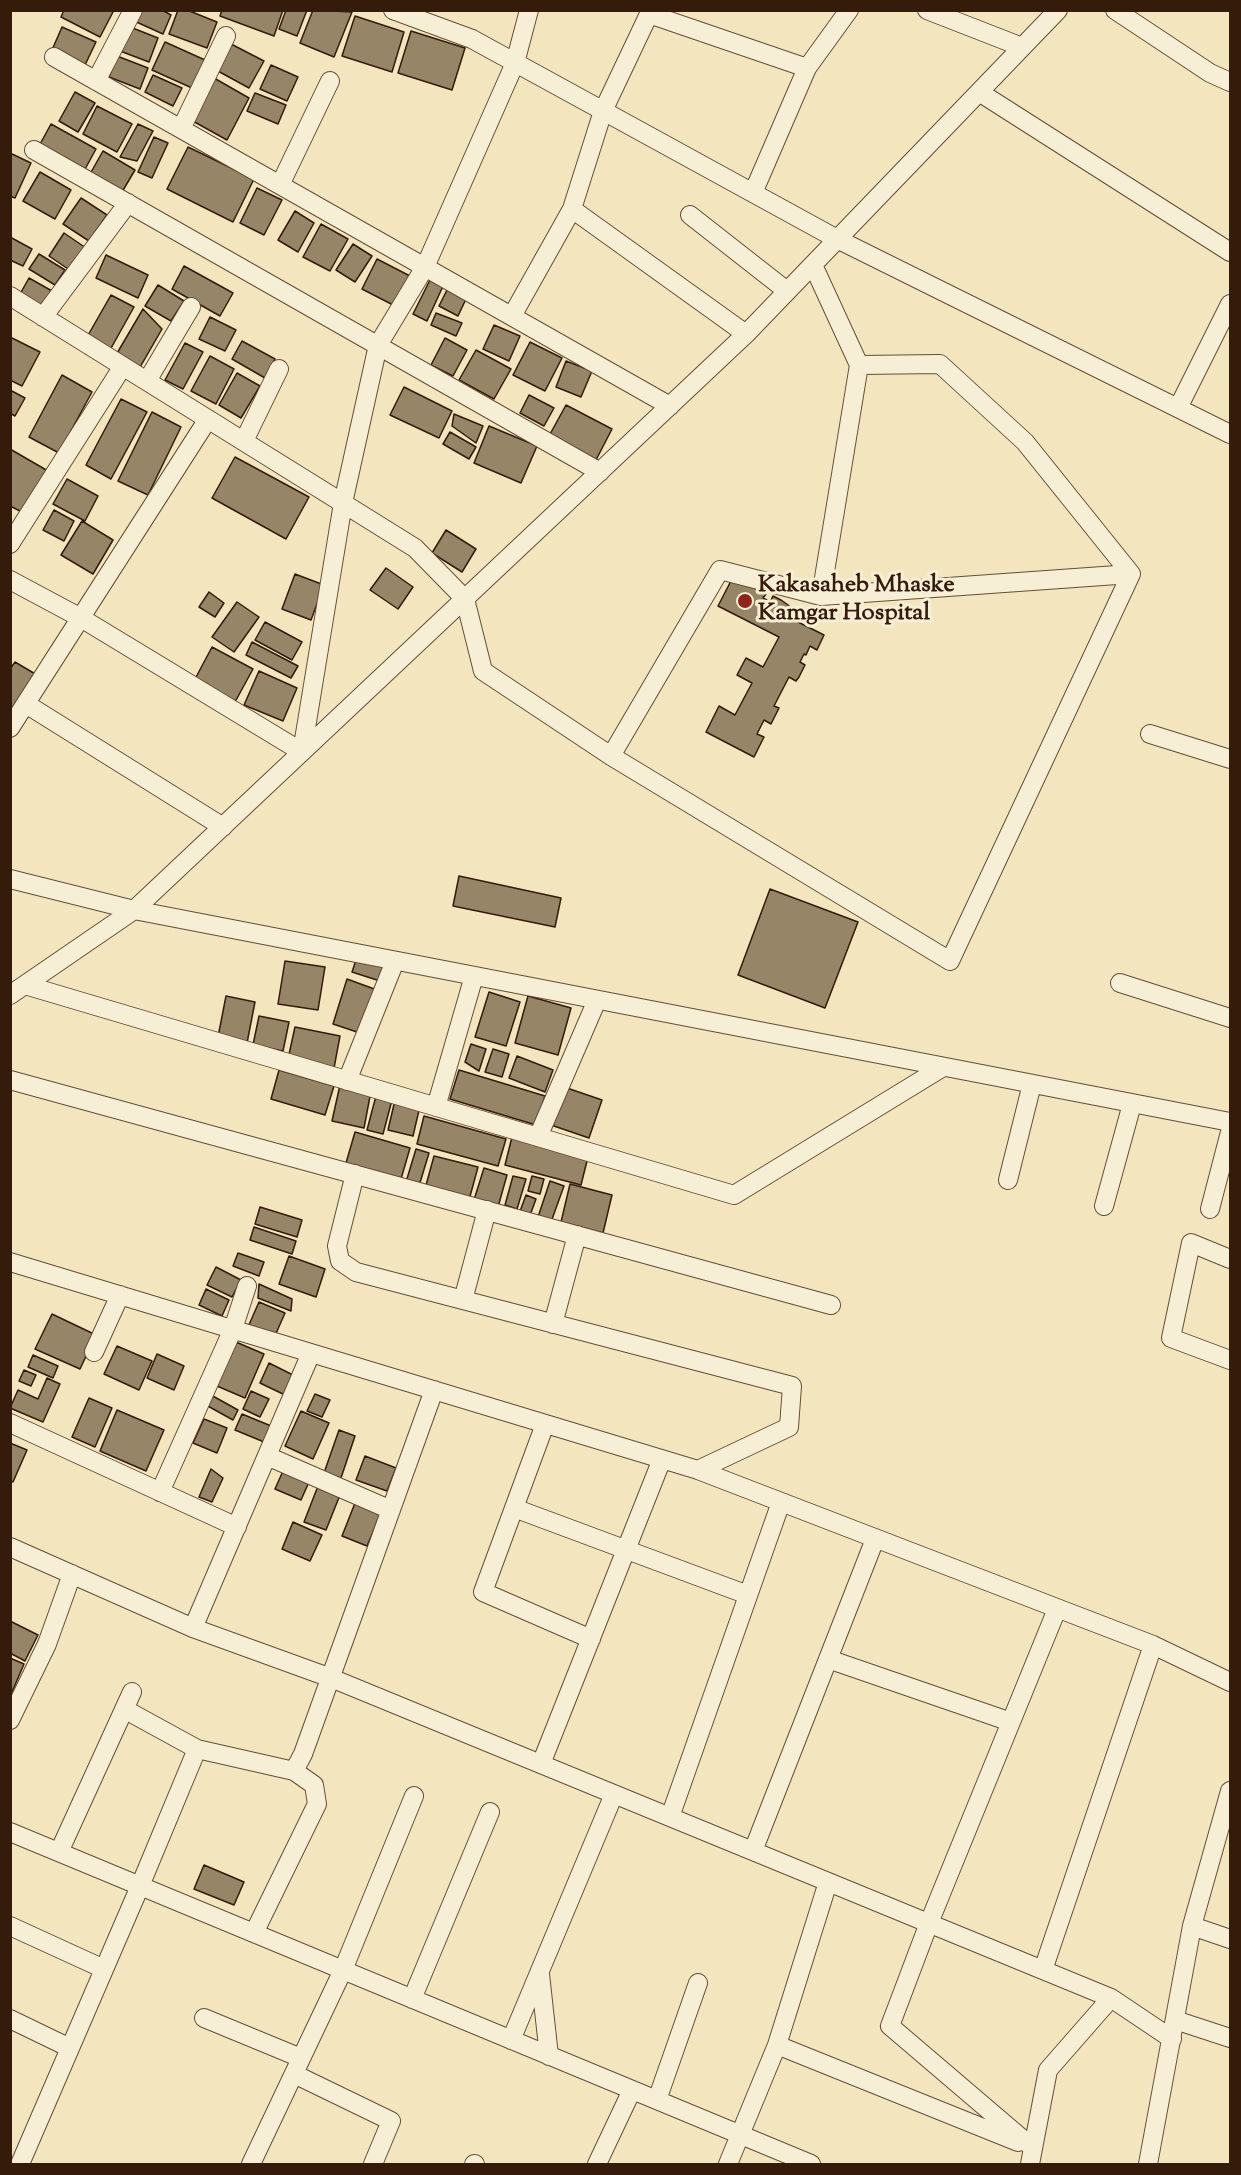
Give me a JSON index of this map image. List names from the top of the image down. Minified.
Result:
{"places":["Kakasaheb Mhaske Kamgar Hospital"]}
